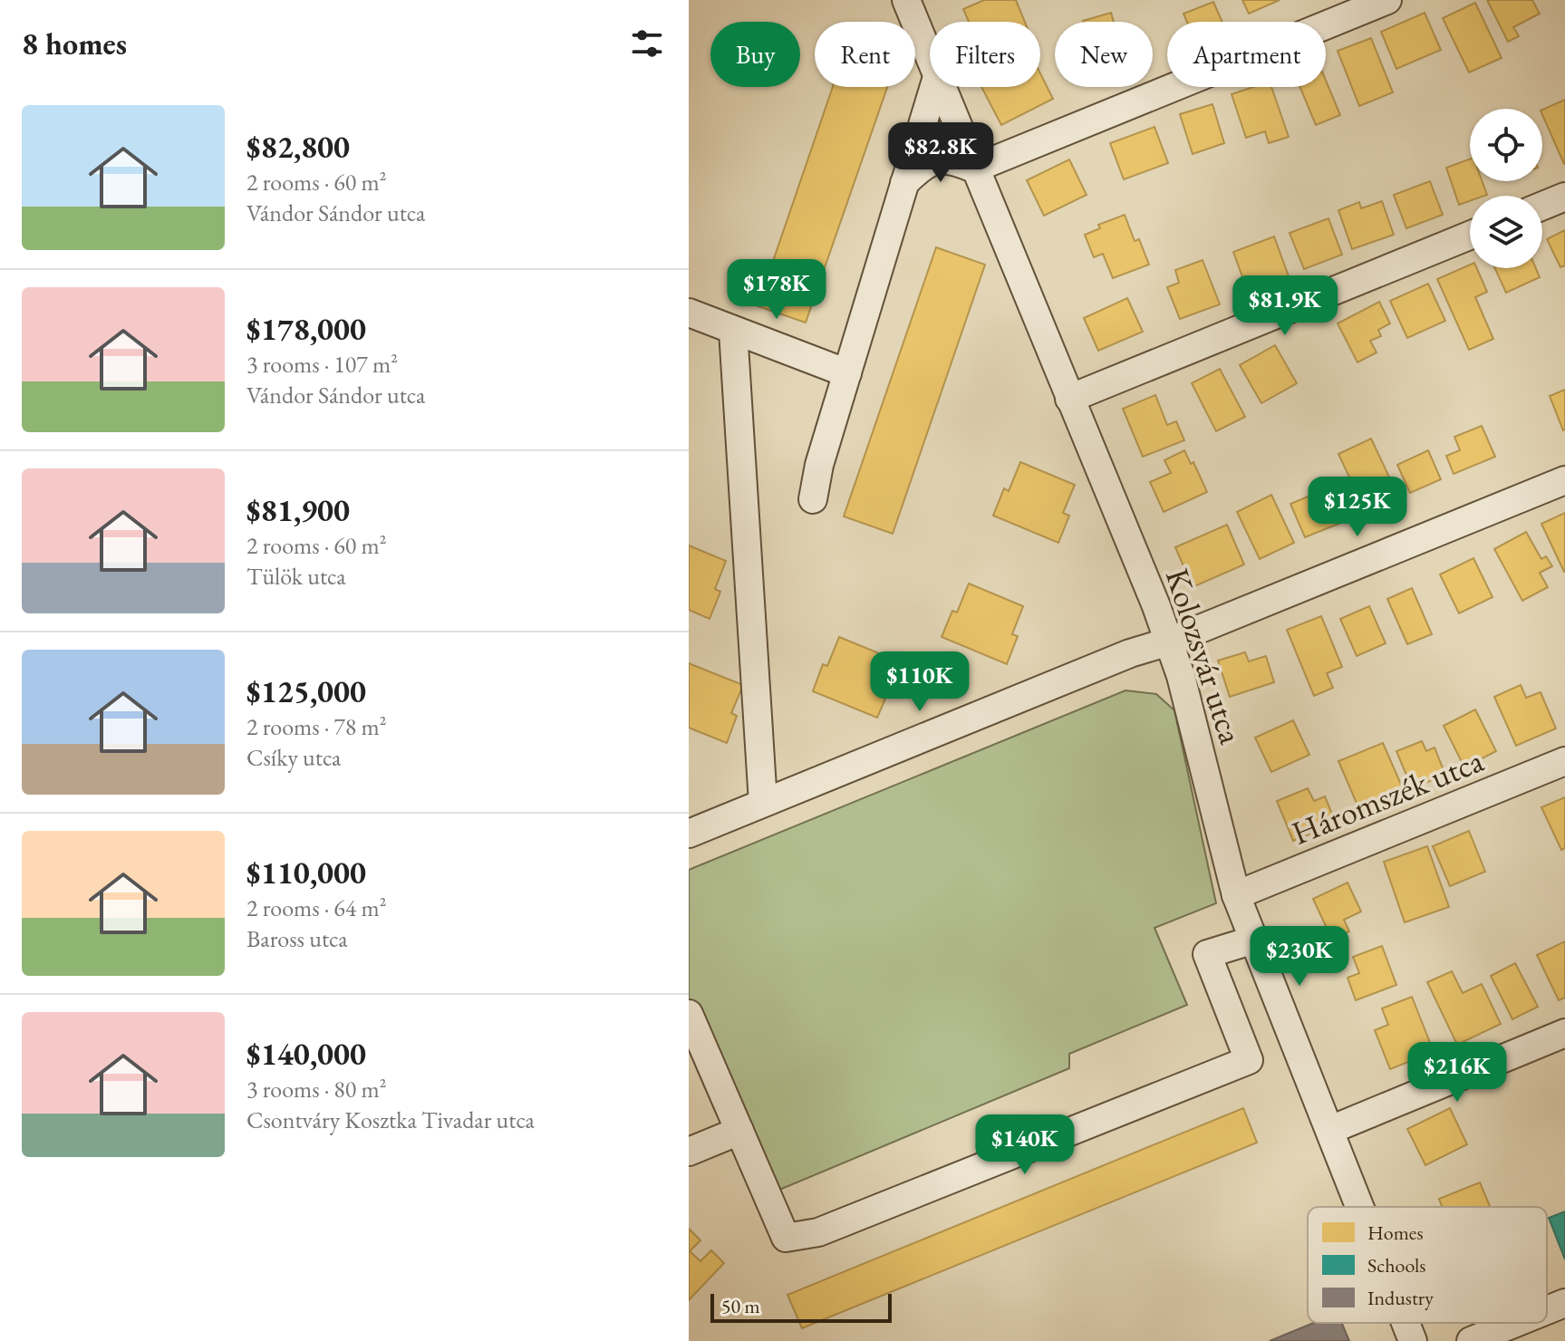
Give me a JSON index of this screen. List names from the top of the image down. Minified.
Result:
{"streets":{"street":["Kolozsvár utca","Háromszék utca"]},"crossings":[["Kolozsvár utca","Háromszék utca"]],"legend":["Homes","Schools","Industry"],"scale_bar":"50 m","page":{"heading":"8 homes","chip":["Buy","Rent","Filters","New","Apartment"],"list":[{"name":"$82,800","note":"2 rooms · 60 m² · Vándor Sándor utca"},{"name":"$178,000","note":"3 rooms · 107 m² · Vándor Sándor utca"},{"name":"$81,900","note":"2 rooms · 60 m² · Tülök utca"},{"name":"$125,000","note":"2 rooms · 78 m² · Csíky utca"},{"name":"$110,000","note":"2 rooms · 64 m² · Baross utca"},{"name":"$140,000","note":"3 rooms · 80 m² · Csontváry Kosztka Tivadar utca"}],"price":["$82.8K","$178K","$81.9K","$125K","$110K","$230K","$216K","$140K"],"scale":"50 m"}}
